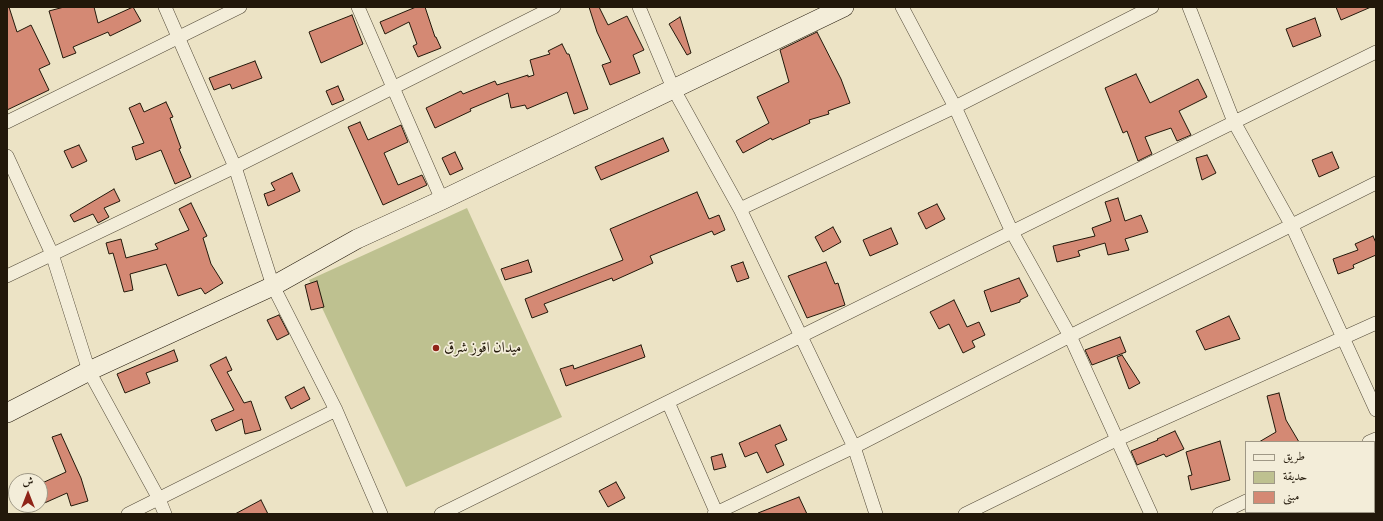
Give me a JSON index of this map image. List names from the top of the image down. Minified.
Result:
{"places":["ميدان اقوز شرق"],"legend":["طريق","حديقة","مبنى"],"north":"top"}
